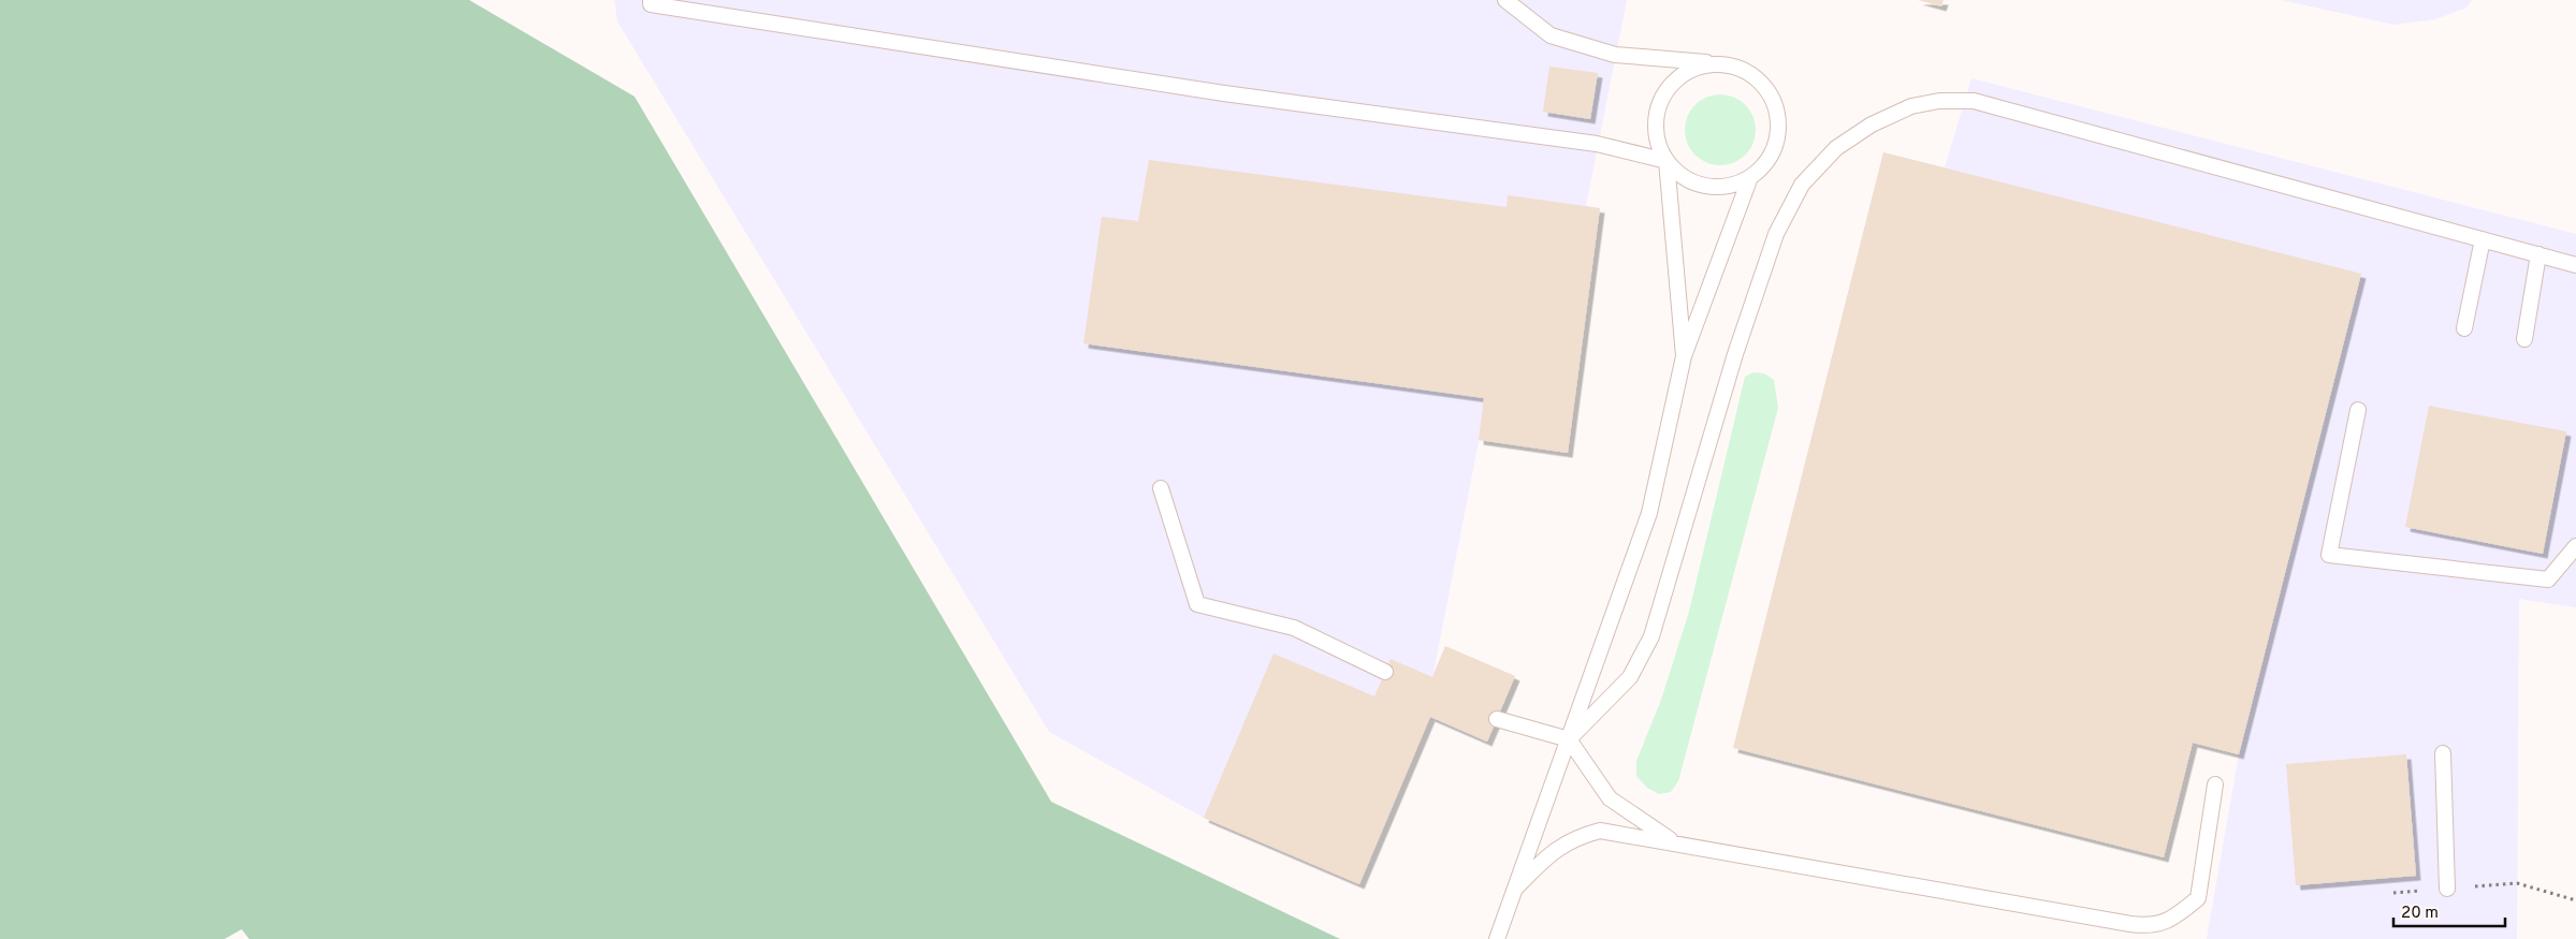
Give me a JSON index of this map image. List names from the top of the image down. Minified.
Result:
{"scale_bar":"20 m"}
